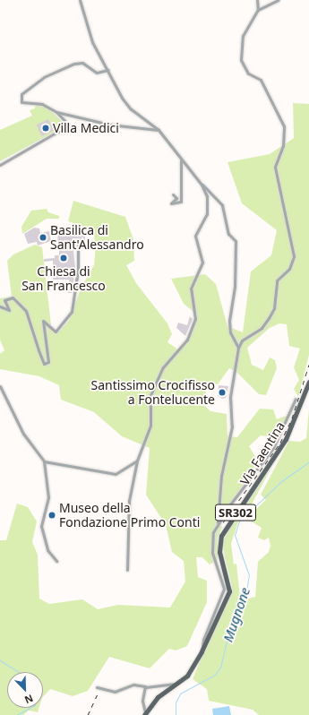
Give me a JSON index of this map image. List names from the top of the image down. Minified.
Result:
{"streets":{"main road":["Via Faentina","SR302"]},"water":["Mugnone"],"places":["Villa Medici","Basilica di Sant'Alessandro","Chiesa di San Francesco","Santissimo Crocifisso a Fontelucente","Museo della Fondazione Primo Conti"],"north":"bottom right"}
